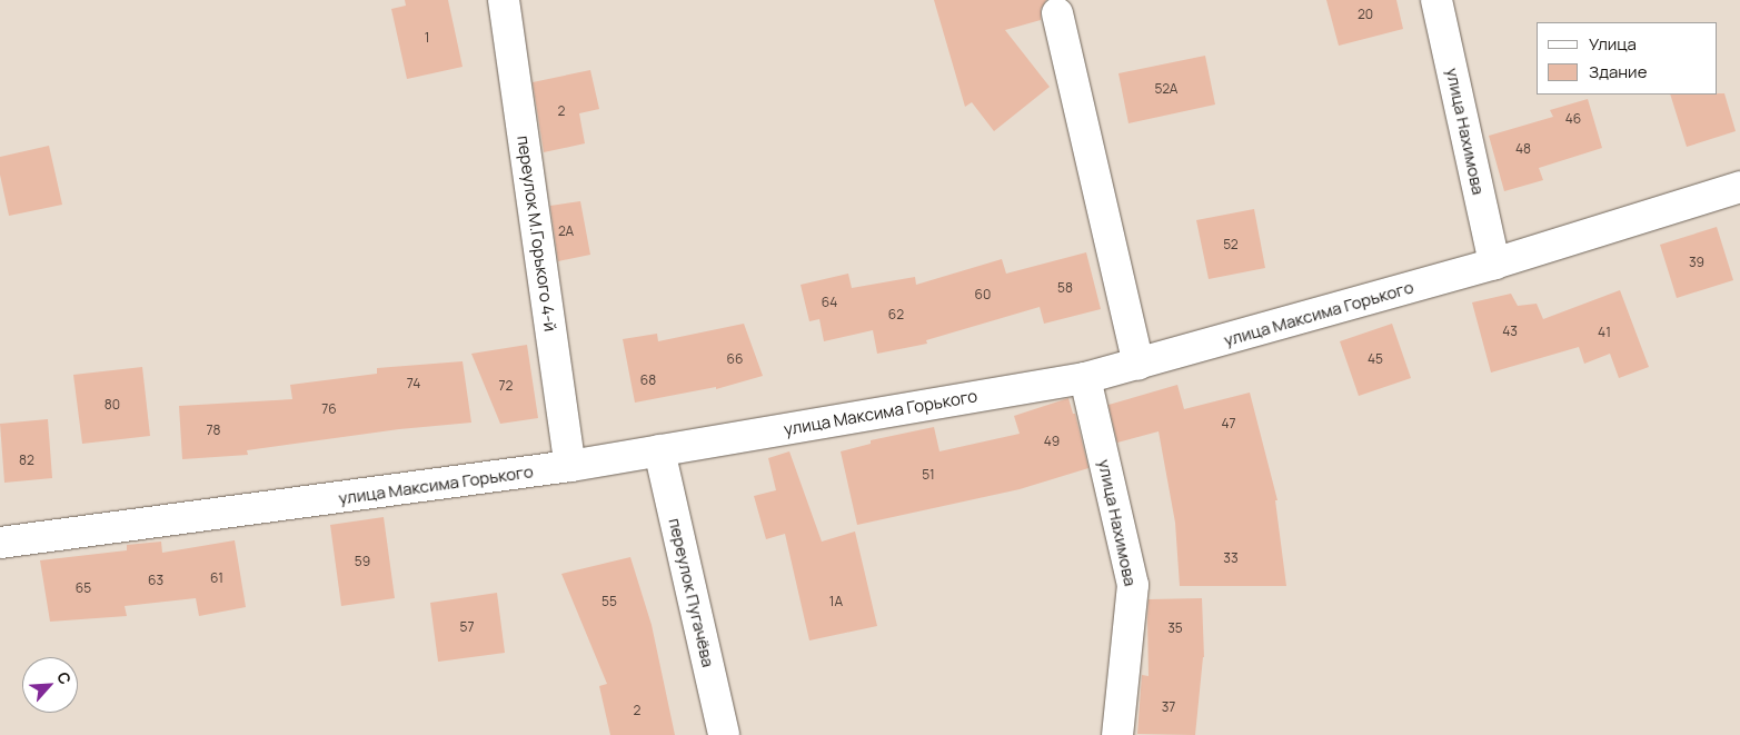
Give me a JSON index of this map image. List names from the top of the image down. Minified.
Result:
{"streets":{"street":["улица Нахимова","переулок М.Горького 4-й","улица Максима Горького","переулок Пугачёва"]},"crossings":[["улица Нахимова","улица Максима Горького"],["переулок М.Горького 4-й","улица Максима Горького"],["улица Максима Горького","переулок Пугачёва"]],"house_numbers":["20","1","52А","2","46","48","2А","52","39","58","60","64","62","43","41","66","45","68","74","72","80","76","47","78","49","82","51","33","59","61","63","65","55","1А","57","35","37","2"],"legend":["Улица","Здание"],"north":"top right"}
